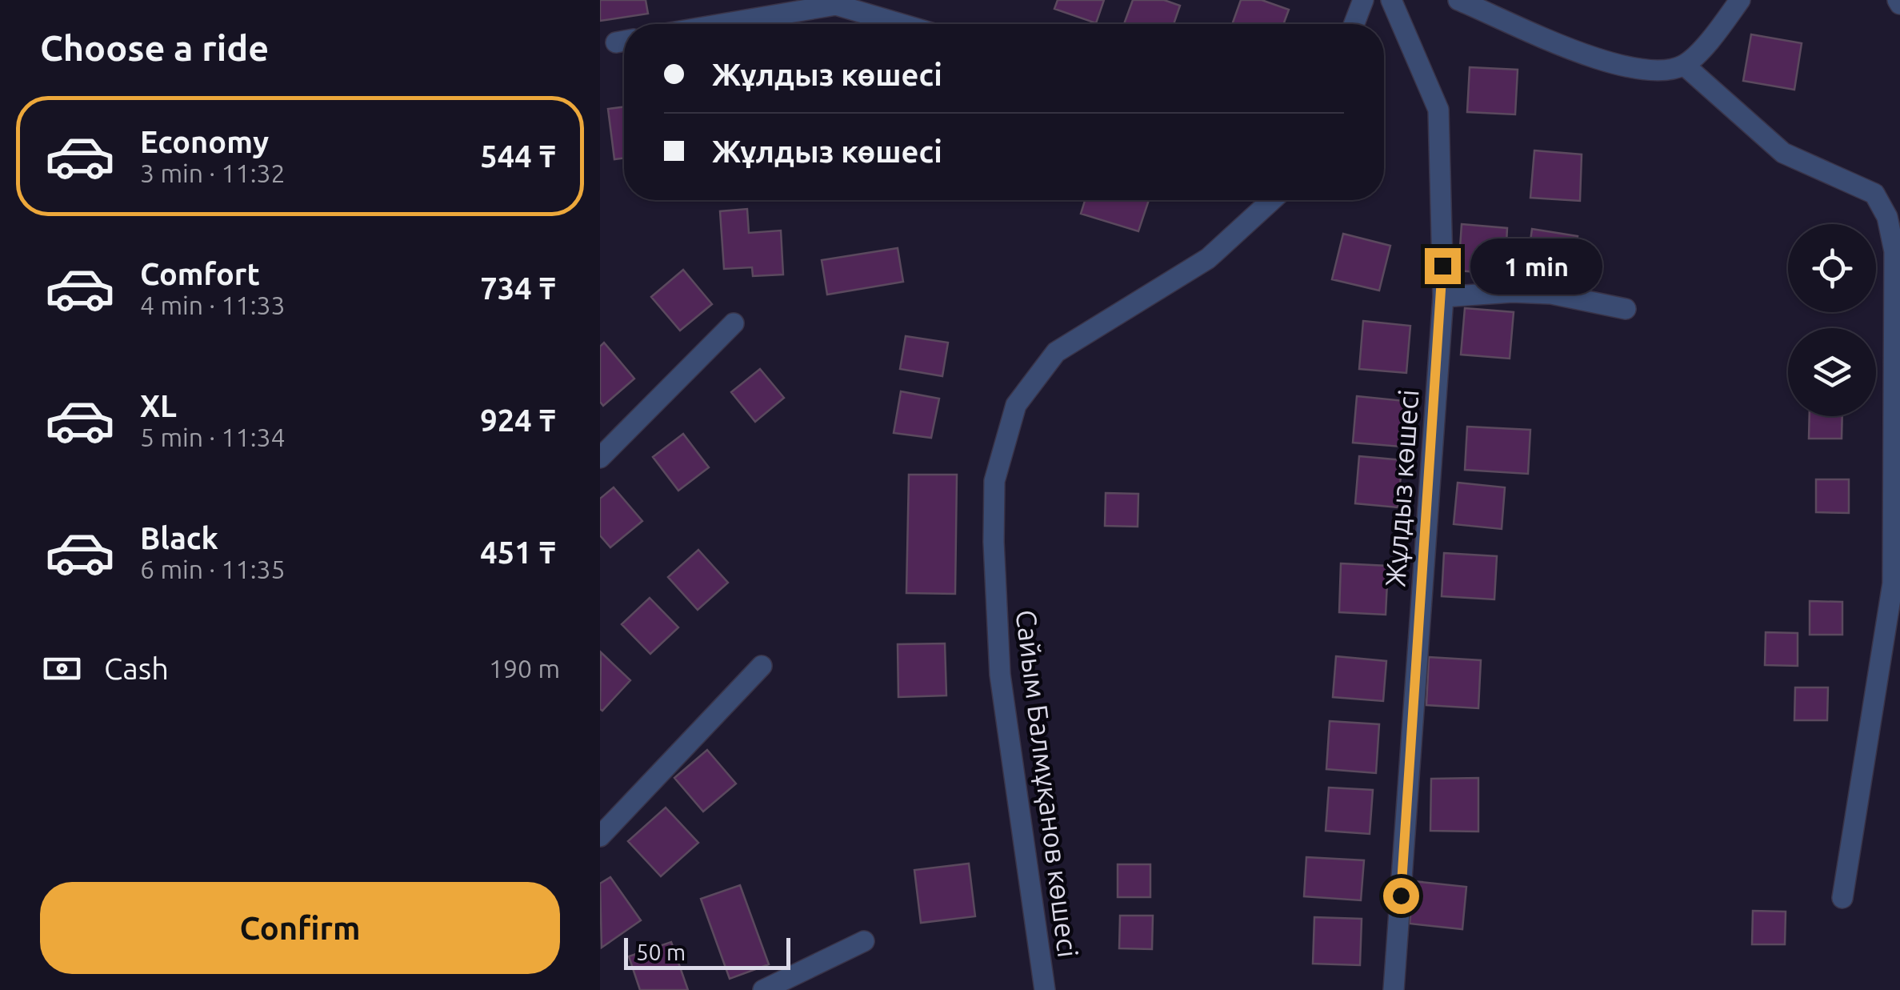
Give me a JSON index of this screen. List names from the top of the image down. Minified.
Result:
{"streets":{"street":["Жұлдыз көшесі","Сайым Балмұқанов көшесі"]},"scale_bar":"50 m","page":{"heading":"Choose a ride","banner":["Жұлдыз көшесі","Жұлдыз көшесі"],"list":[{"name":"Economy","note":"3 min · 11:32","value":"544 ₸"},{"name":"Comfort","note":"4 min · 11:33","value":"734 ₸"},{"name":"XL","note":"5 min · 11:34","value":"924 ₸"},{"name":"Black","note":"6 min · 11:35","value":"451 ₸"}],"bubble":"1 min","pay":["Cash","190 m"],"buttons":"Confirm","scale":"50 m"}}
